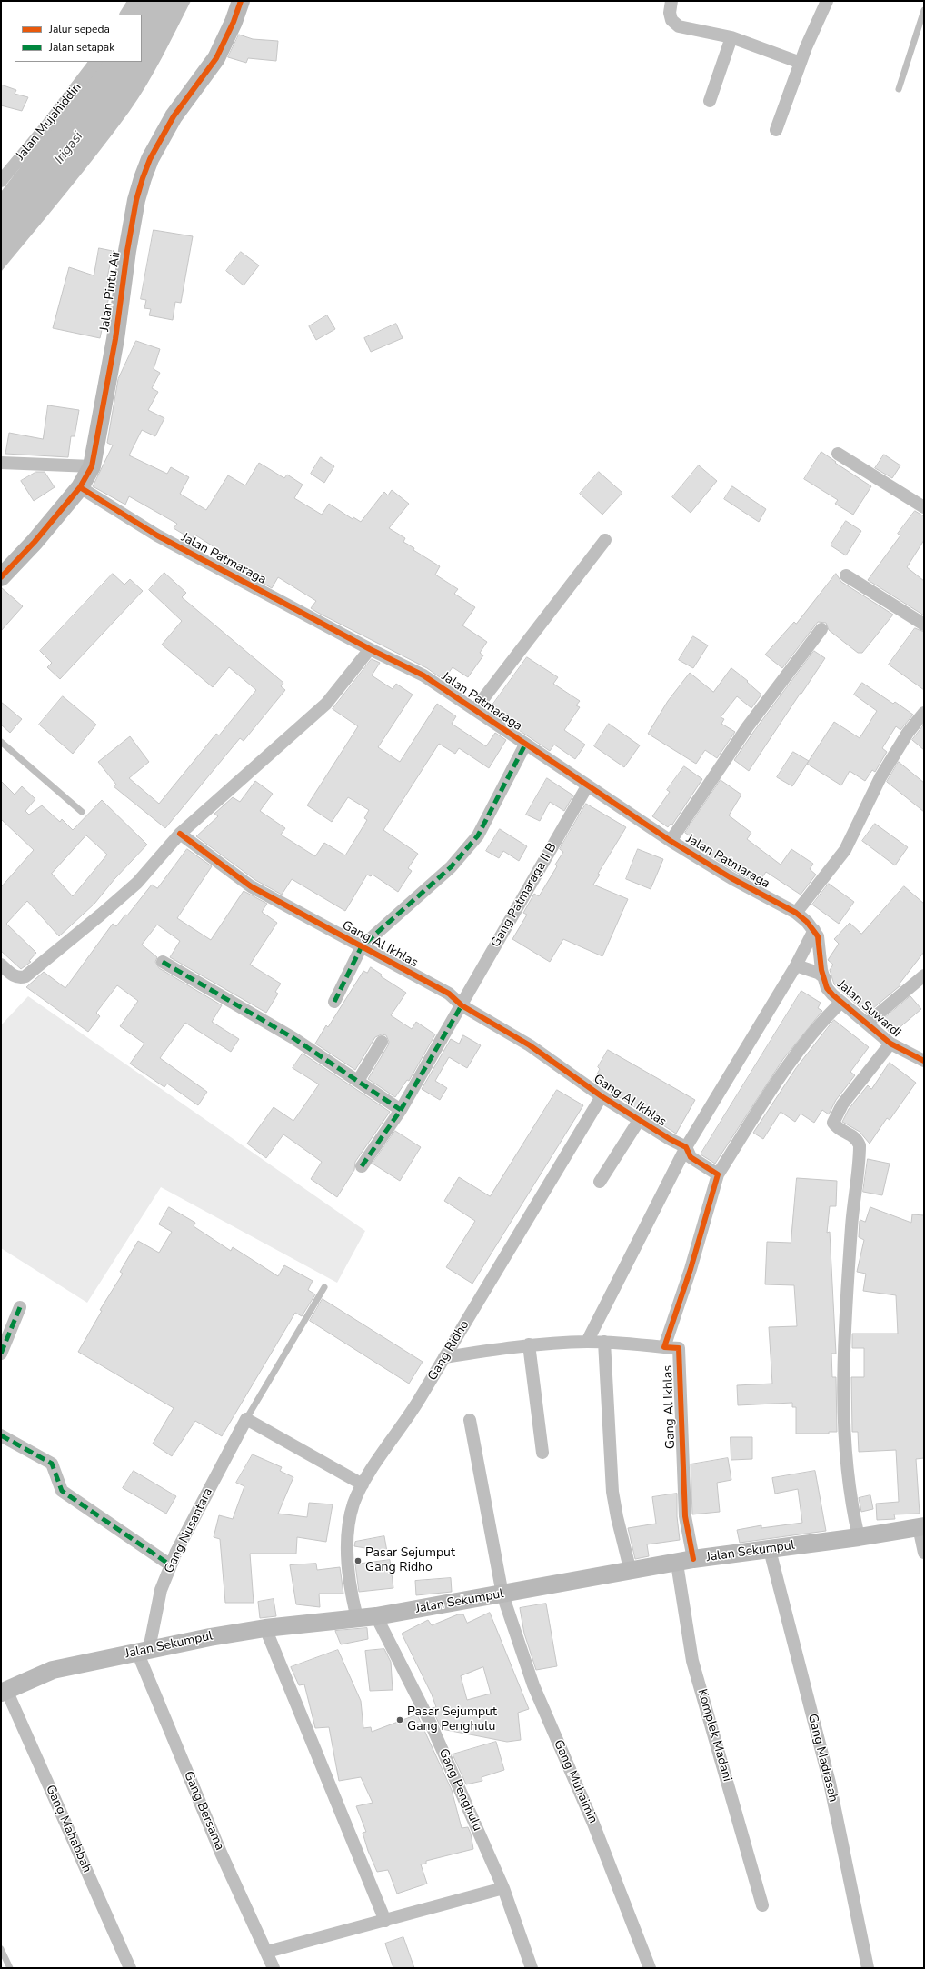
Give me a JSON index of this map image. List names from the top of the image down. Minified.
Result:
{"streets":{"main road":["Jalan Pintu Air","Jalan Sekumpul"],"street":["Jalan Mujahiddin","Jalan Patmaraga","Gang Patmaraga II B","Gang Al Ikhlas","Jalan Suwardi","Gang Ridho","Gang Nusantara","Komplek Madani","Gang Madrasah","Gang Muhaimin","Gang Penghulu","Gang Bersama","Gang Mahabbah"]},"crossings":[["Jalan Pintu Air","Jalan Patmaraga"],["Jalan Patmaraga","Gang Patmaraga II B"],["Gang Patmaraga II B","Gang Al Ikhlas"],["Gang Al Ikhlas","Gang Ridho"],["Gang Al Ikhlas","Jalan Sekumpul"],["Gang Al Ikhlas","Komplek Madani"],["Gang Ridho","Jalan Sekumpul"],["Gang Nusantara","Jalan Sekumpul"],["Gang Nusantara","Gang Bersama"],["Jalan Sekumpul","Komplek Madani"],["Jalan Sekumpul","Gang Madrasah"],["Jalan Sekumpul","Gang Muhaimin"],["Jalan Sekumpul","Gang Penghulu"],["Jalan Sekumpul","Gang Bersama"],["Jalan Sekumpul","Gang Mahabbah"]],"water":["Irigasi"],"places":["Pasar Sejumput Gang Ridho","Pasar Sejumput Gang Penghulu"],"legend":["Jalur sepeda","Jalan setapak"]}
